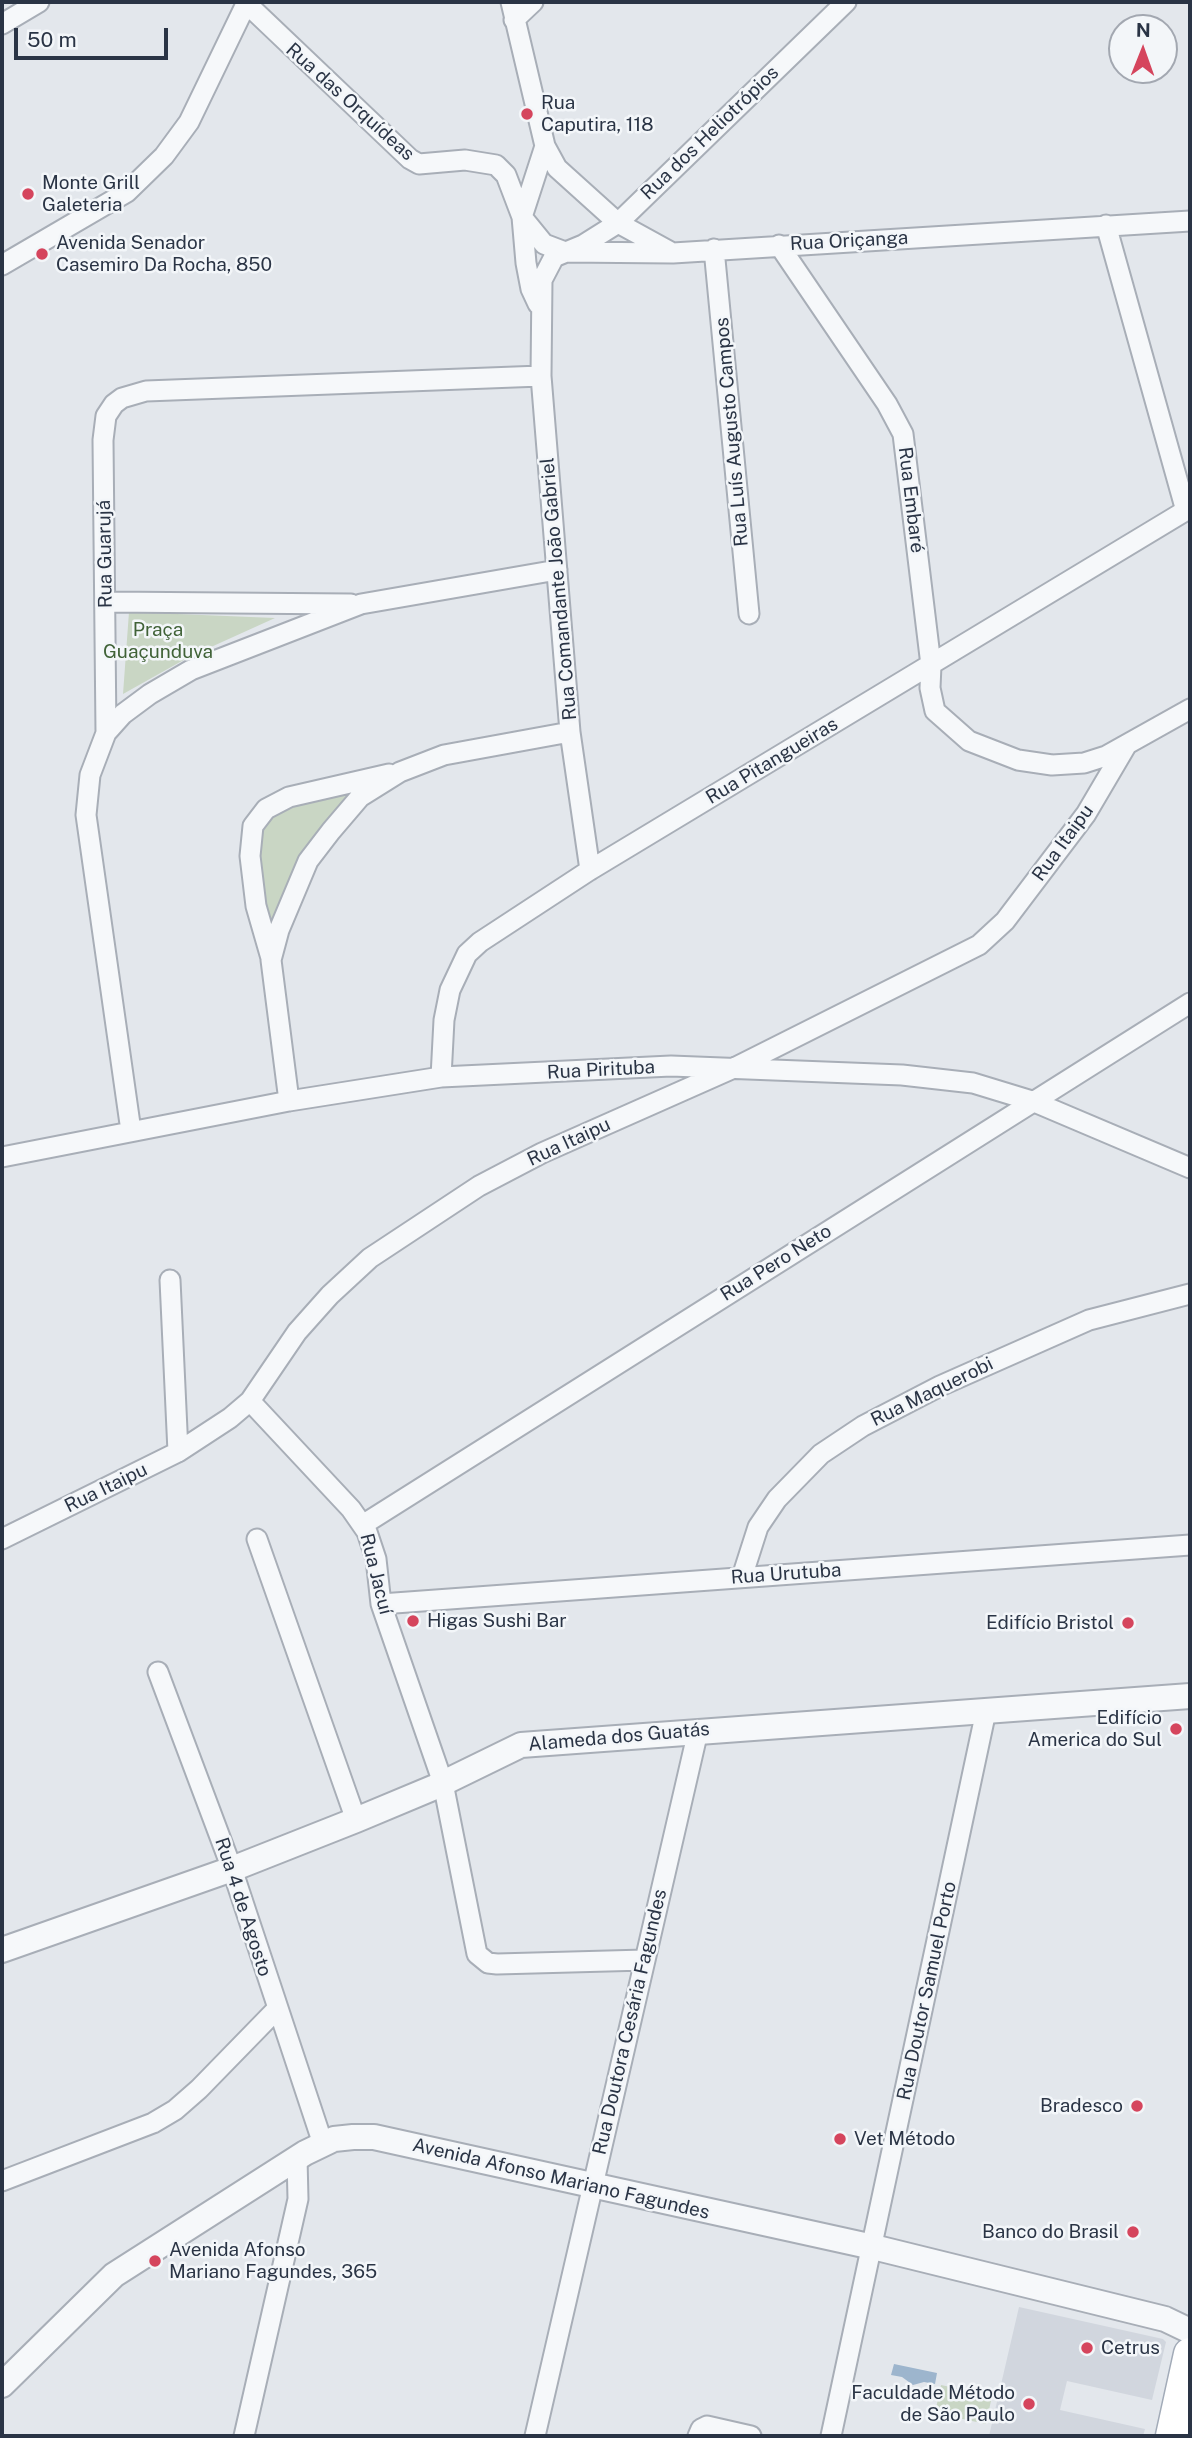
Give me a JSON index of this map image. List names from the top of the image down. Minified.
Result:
{"streets":{"street":["Rua das Orquídeas","Rua dos Heliotrópios","Rua Oriçanga","Rua Luís Augusto Campos","Rua Embaré","Rua Guarujá","Rua Comandante João Gabriel","Rua Pitangueiras","Rua Itaipu","Rua Pirituba","Rua Pero Neto","Rua Maquerobi","Rua Jacuí","Rua Urutuba","Alameda dos Guatás","Rua 4 de Agosto","Rua Doutor Samuel Porto","Rua Doutora Cesária Fagundes","Avenida Afonso Mariano Fagundes"]},"crossings":[["Rua das Orquídeas","Rua Comandante João Gabriel"],["Rua dos Heliotrópios","Rua Oriçanga"],["Rua dos Heliotrópios","Rua Comandante João Gabriel"],["Rua Oriçanga","Rua Luís Augusto Campos"],["Rua Oriçanga","Rua Embaré"],["Rua Oriçanga","Rua Comandante João Gabriel"],["Rua Embaré","Rua Pitangueiras"],["Rua Embaré","Rua Itaipu"],["Rua Guarujá","Rua Comandante João Gabriel"],["Rua Guarujá","Rua Pirituba"],["Rua Comandante João Gabriel","Rua Pitangueiras"],["Rua Pitangueiras","Rua Pirituba"],["Rua Itaipu","Rua Pirituba"],["Rua Itaipu","Rua Jacuí"],["Rua Pirituba","Rua Pero Neto"],["Rua Pero Neto","Rua Jacuí"],["Rua Maquerobi","Rua Urutuba"],["Rua Jacuí","Rua Urutuba"],["Rua Jacuí","Alameda dos Guatás"],["Rua Jacuí","Rua Doutora Cesária Fagundes"],["Alameda dos Guatás","Rua 4 de Agosto"],["Alameda dos Guatás","Rua Doutor Samuel Porto"],["Alameda dos Guatás","Rua Doutora Cesária Fagundes"],["Rua 4 de Agosto","Avenida Afonso Mariano Fagundes"],["Rua Doutor Samuel Porto","Avenida Afonso Mariano Fagundes"],["Rua Doutora Cesária Fagundes","Avenida Afonso Mariano Fagundes"]],"parks":["Praça Guaçunduva"],"places":["Rua Caputira, 118","Monte Grill Galeteria","Avenida Senador Casemiro Da Rocha, 850","Higas Sushi Bar","Edifício Bristol","Edifício America do Sul","Bradesco","Vet Método","Banco do Brasil","Avenida Afonso Mariano Fagundes, 365","Cetrus","Faculdade Método de São Paulo"],"scale_bar":"50 m","north":"top"}
